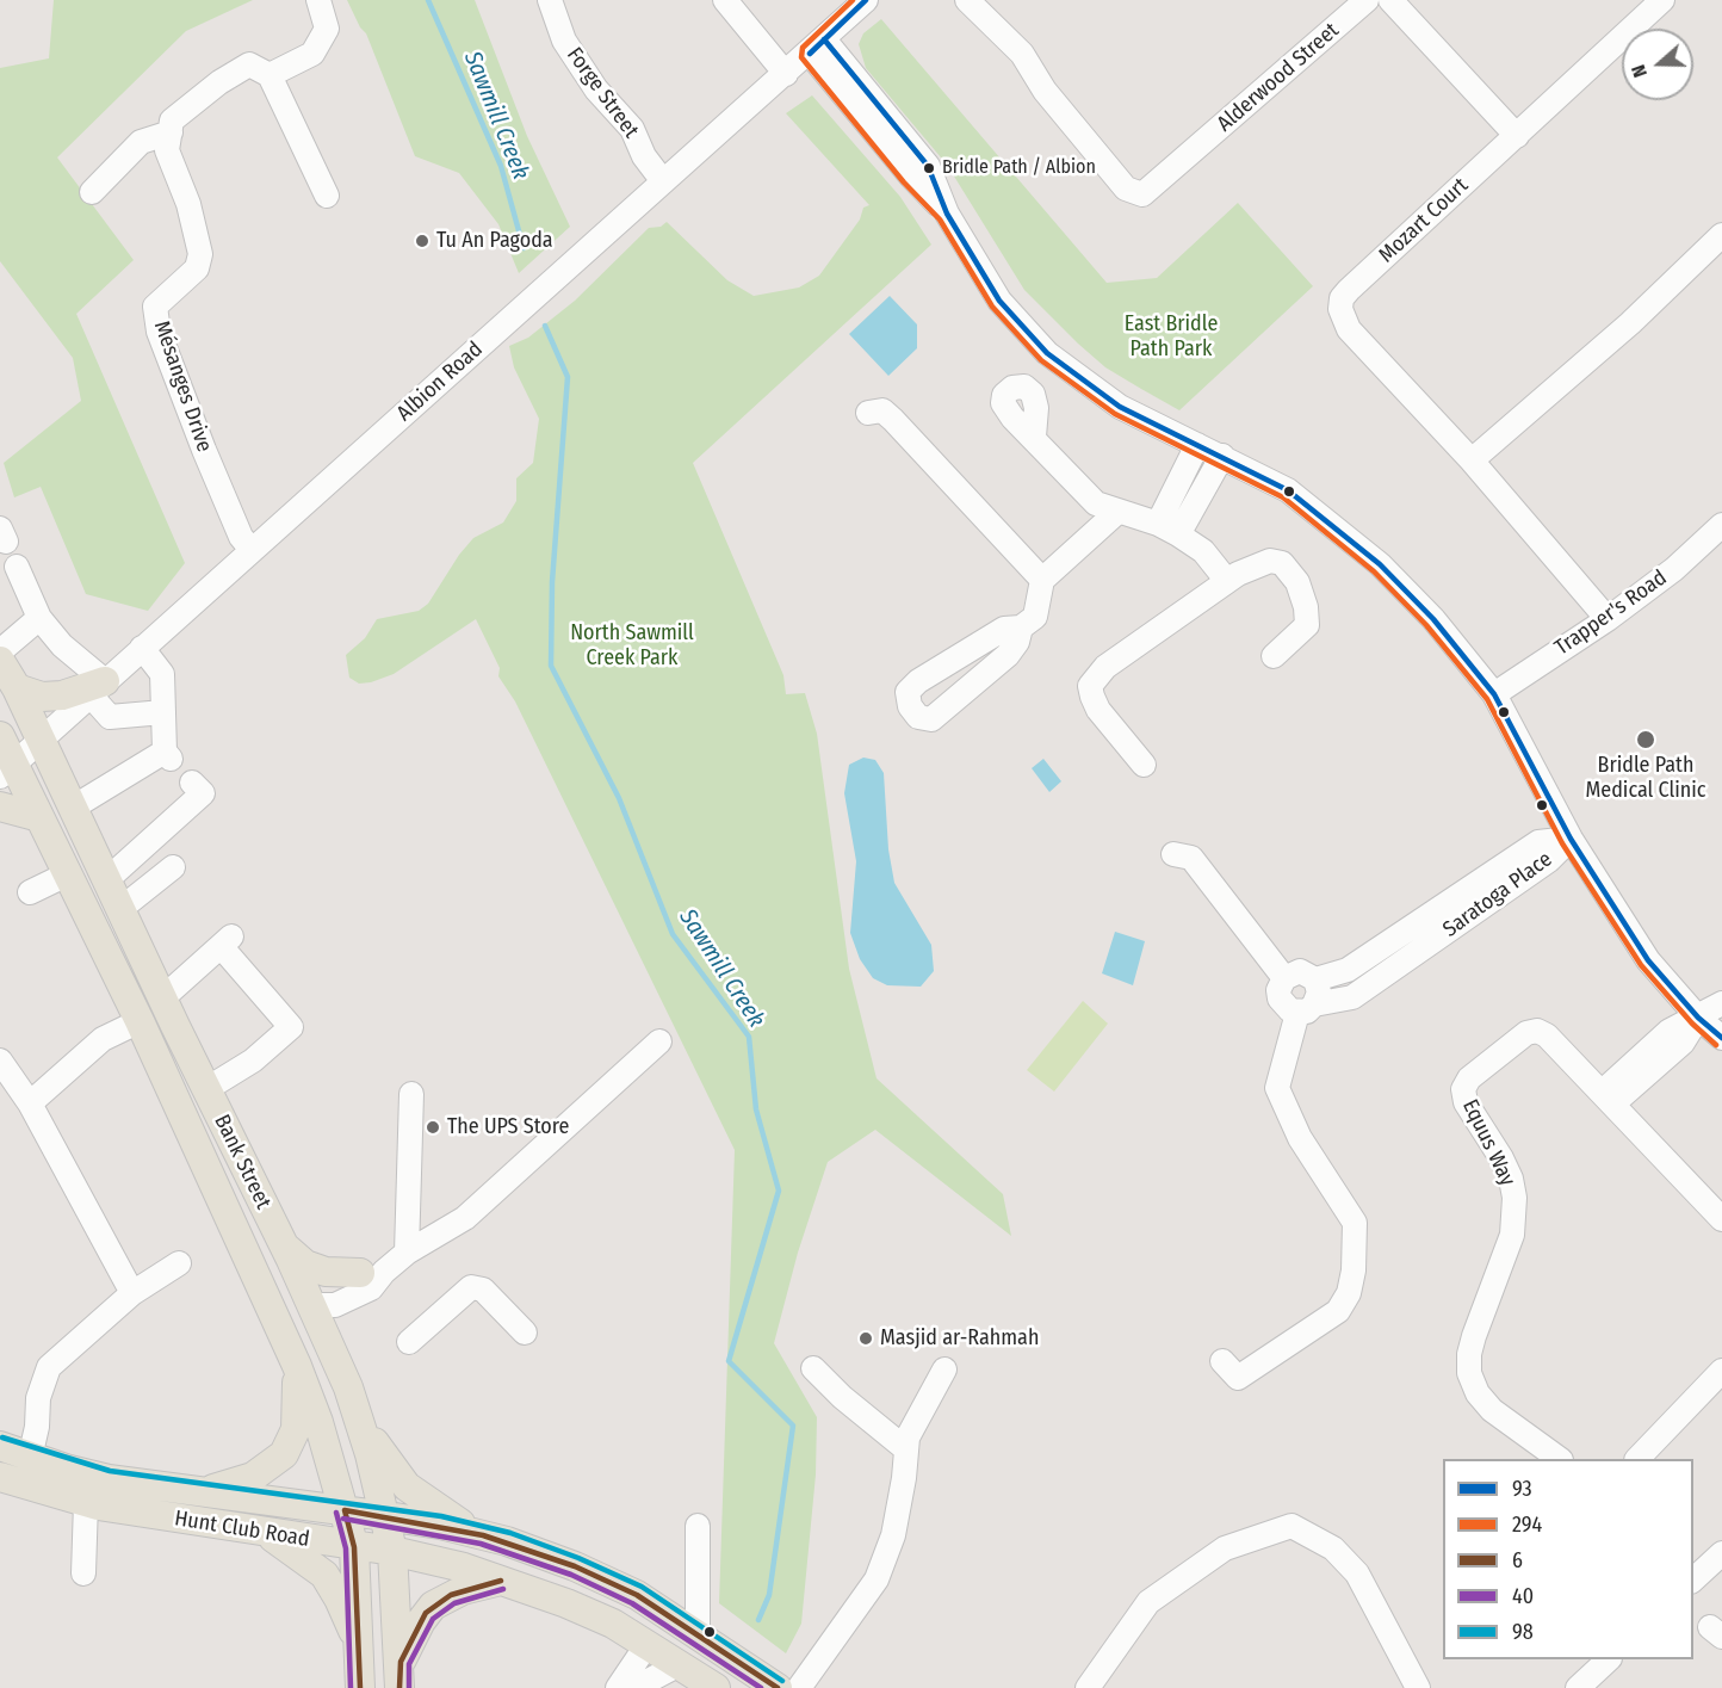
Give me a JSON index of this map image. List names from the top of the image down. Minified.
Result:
{"streets":{"main road":["Bank Street","Hunt Club Road"],"street":["Alderwood Street","Forge Street","Mozart Court","Albion Road","Mésanges Drive","Trapper's Road","Saratoga Place","Equus Way"]},"crossings":[["Forge Street","Albion Road"],["Mozart Court","Trapper's Road"],["Albion Road","Mésanges Drive"],["Albion Road","Bank Street"],["Bank Street","Hunt Club Road"]],"water":["Sawmill Creek"],"parks":["East Bridle Path Park","North Sawmill Creek Park"],"places":["Bridle Path / Albion","Tu An Pagoda","Bridle Path Medical Clinic","The UPS Store","Masjid ar-Rahmah"],"lines":["transit line 93","transit line 294","transit line 98","transit line 6","transit line 40"],"legend":["93","294","6","40","98"],"north":"left"}
